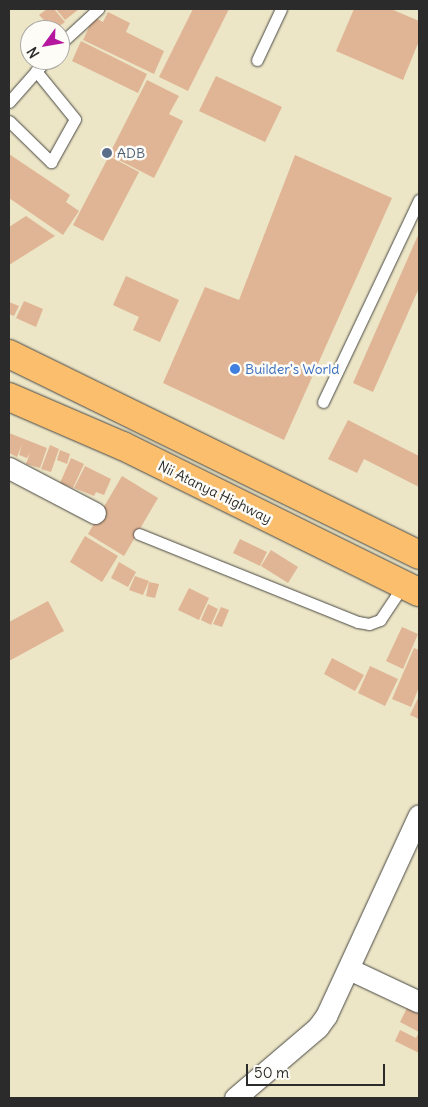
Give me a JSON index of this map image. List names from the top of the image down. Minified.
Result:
{"streets":{"main road":["Nii Atanya Highway"]},"places":["ADB","Builder's World"],"scale_bar":"50 m","north":"bottom left"}
